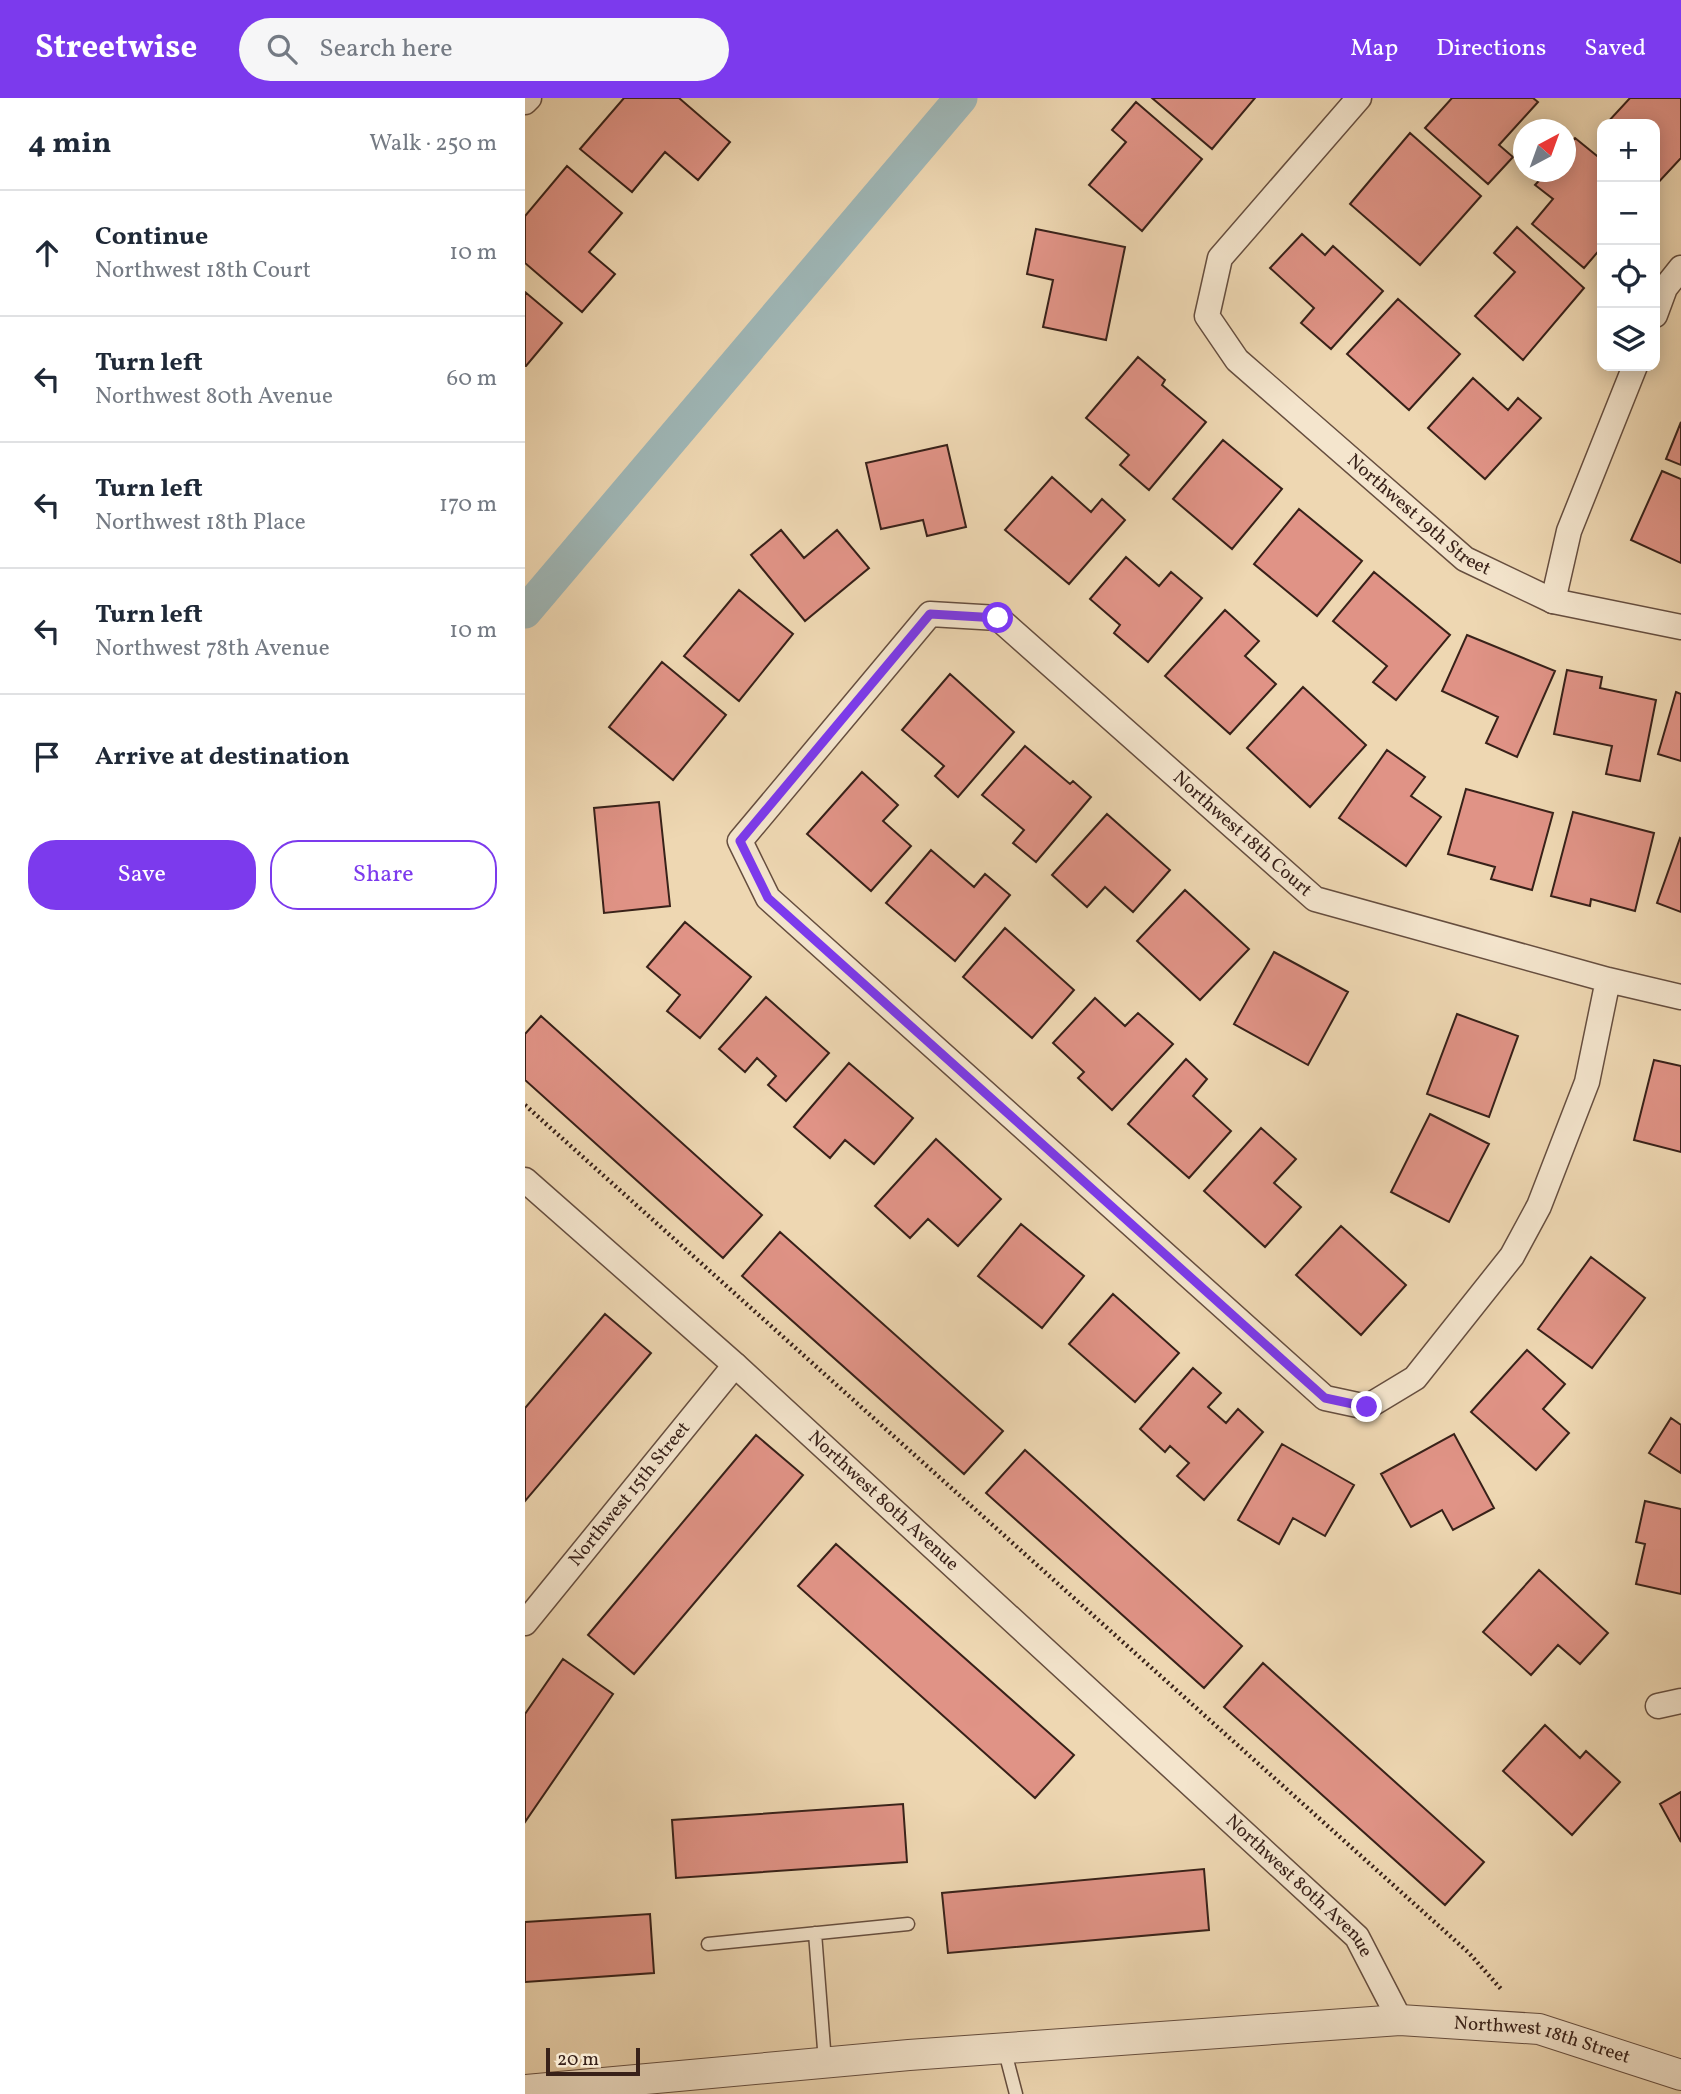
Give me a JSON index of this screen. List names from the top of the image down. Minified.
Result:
{"streets":{"street":["Northwest 19th Street","Northwest 18th Court","Northwest 15th Street","Northwest 80th Avenue","Northwest 18th Street"]},"crossings":[["Northwest 15th Street","Northwest 80th Avenue"],["Northwest 80th Avenue","Northwest 18th Street"]],"scale_bar":"20 m","north":"top right","page":{"header":"Streetwise","search":"Search here","nav":["Map","Directions","Saved"],"heading":["4 min","Walk · 250 m"],"map_buttons":["+","−"],"list":[["Continue","Northwest 18th Court","10 m"],["Turn left","Northwest 80th Avenue","60 m"],["Turn left","Northwest 18th Place","170 m"],["Turn left","Northwest 78th Avenue","10 m"],"Arrive at destination"],"buttons":["Save","Share"],"scale":"20 m"}}
